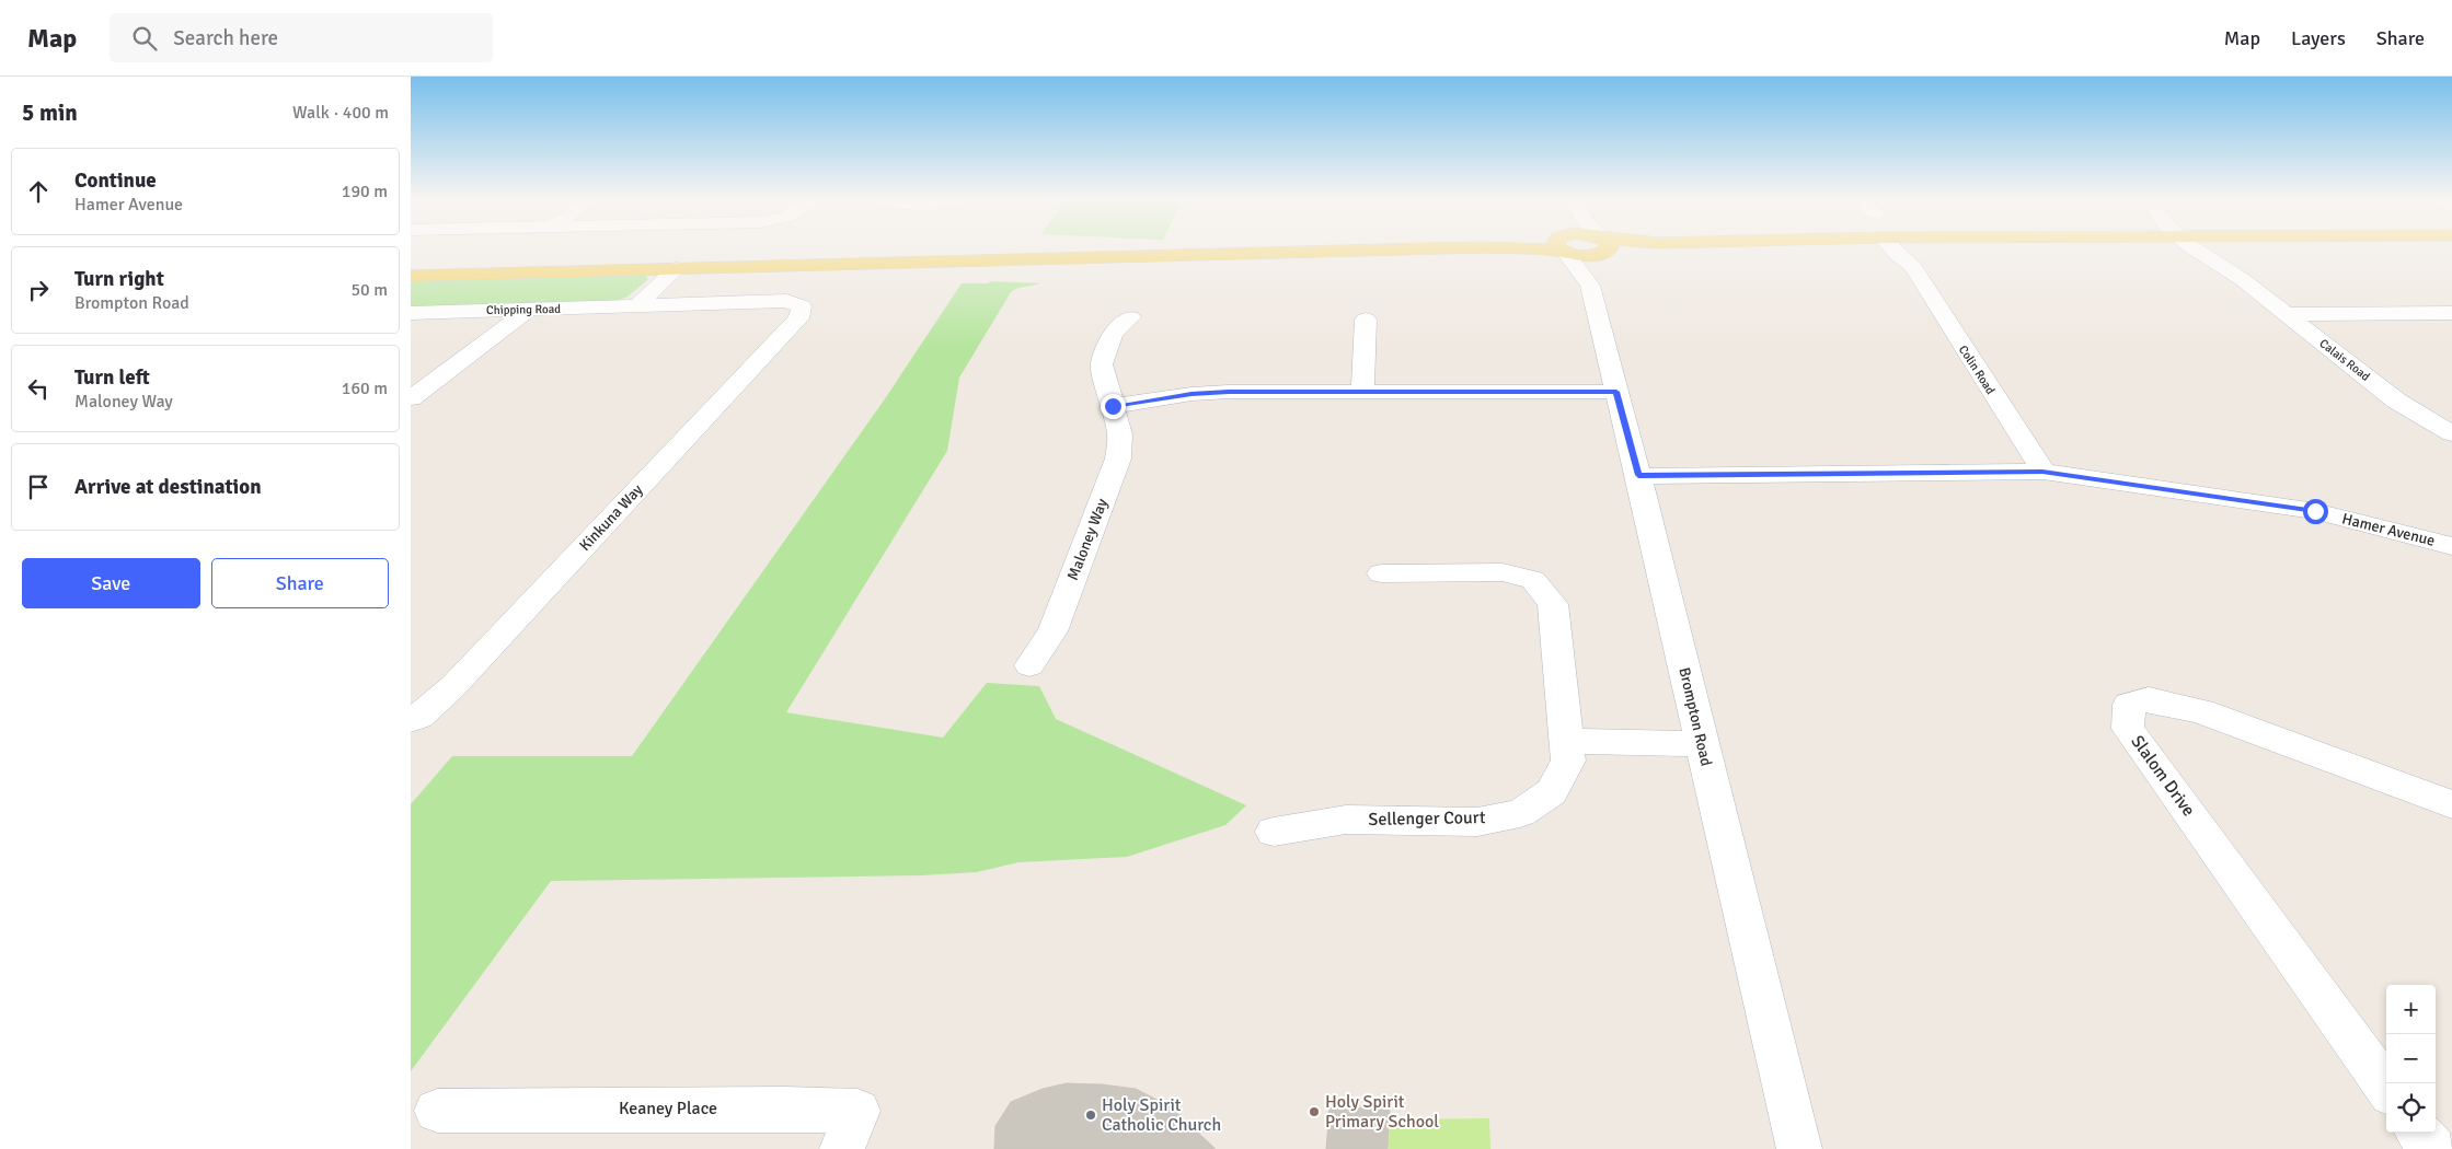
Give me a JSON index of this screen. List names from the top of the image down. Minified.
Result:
{"streets":{"street":["Chipping Road","Calais Road","Colin Road","Kinkuna Way","Hamer Avenue","Maloney Way","Brompton Road","Slalom Drive","Sellenger Court","Keaney Place"]},"crossings":[["Chipping Road","Kinkuna Way"],["Colin Road","Hamer Avenue"],["Hamer Avenue","Brompton Road"]],"places":["Holy Spirit Primary School","Holy Spirit Catholic Church"],"page":{"header":"Map","search":"Search here","nav":["Map","Layers","Share"],"heading":["5 min","Walk · 400 m"],"list":[["Continue","Hamer Avenue","190 m"],["Turn right","Brompton Road","50 m"],["Turn left","Maloney Way","160 m"],"Arrive at destination"],"buttons":["Save","Share"],"map_buttons":["+","−"]}}
